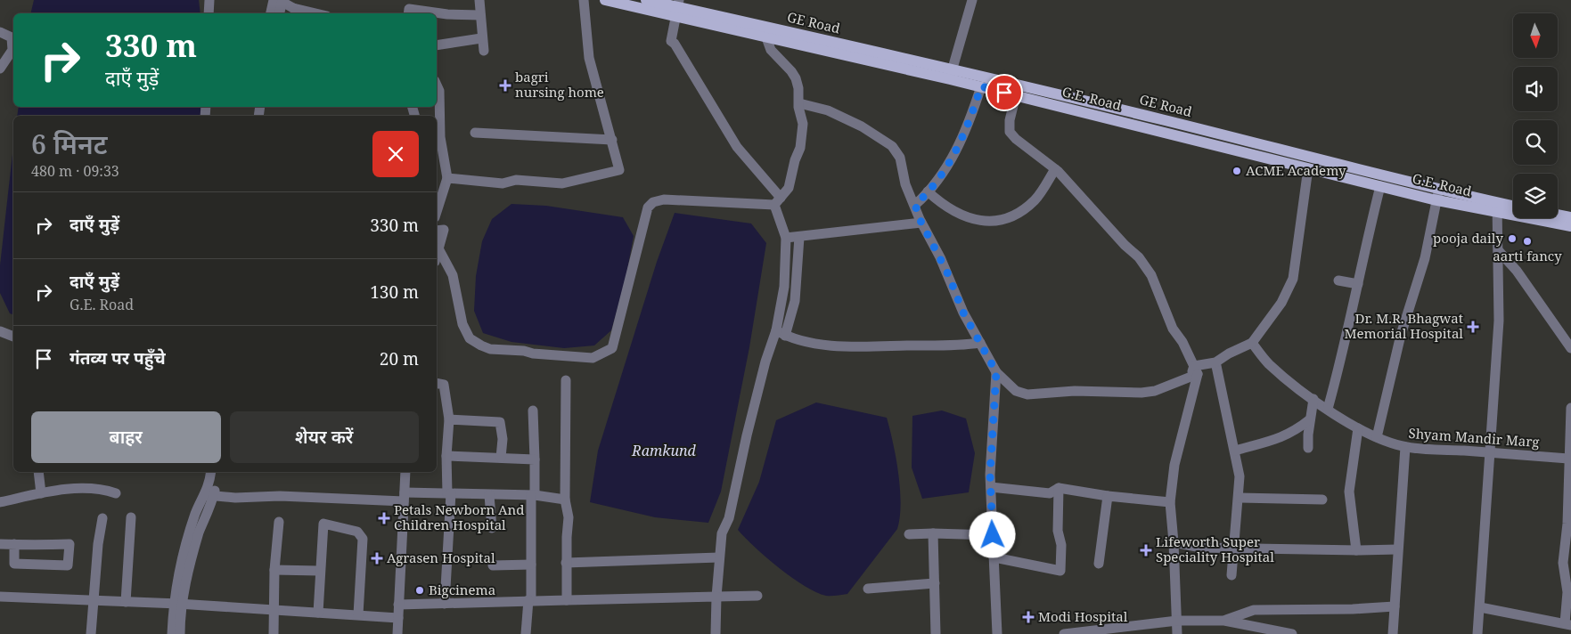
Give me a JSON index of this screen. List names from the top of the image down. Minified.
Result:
{"streets":{"main road":["GE Road","G.E. Road"],"street":["Shyam Mandir Marg"]},"crossings":[["GE Road","G.E. Road"]],"water":["Ramkund"],"places":{"health":["bagri nursing home","Dr. M.R. Bhagwat Memorial Hospital","Petals Newborn And Children Hospital","Lifeworth Super Speciality Hospital","Agrasen Hospital","Modi Hospital"],"other":["ACME Academy","pooja daily","aarti fancy","Bigcinema"]},"north":"bottom","page":{"turn":["330 m","दाएँ मुड़ें"],"heading":["6 मिनट","480 m · 09:33"],"list":[{"name":"दाएँ मुड़ें","value":"330 m"},{"name":"दाएँ मुड़ें","note":"G.E. Road","value":"130 m"},{"name":"गंतव्य पर पहुँचे","value":"20 m"}],"buttons":["बाहर","शेयर करें"]}}
